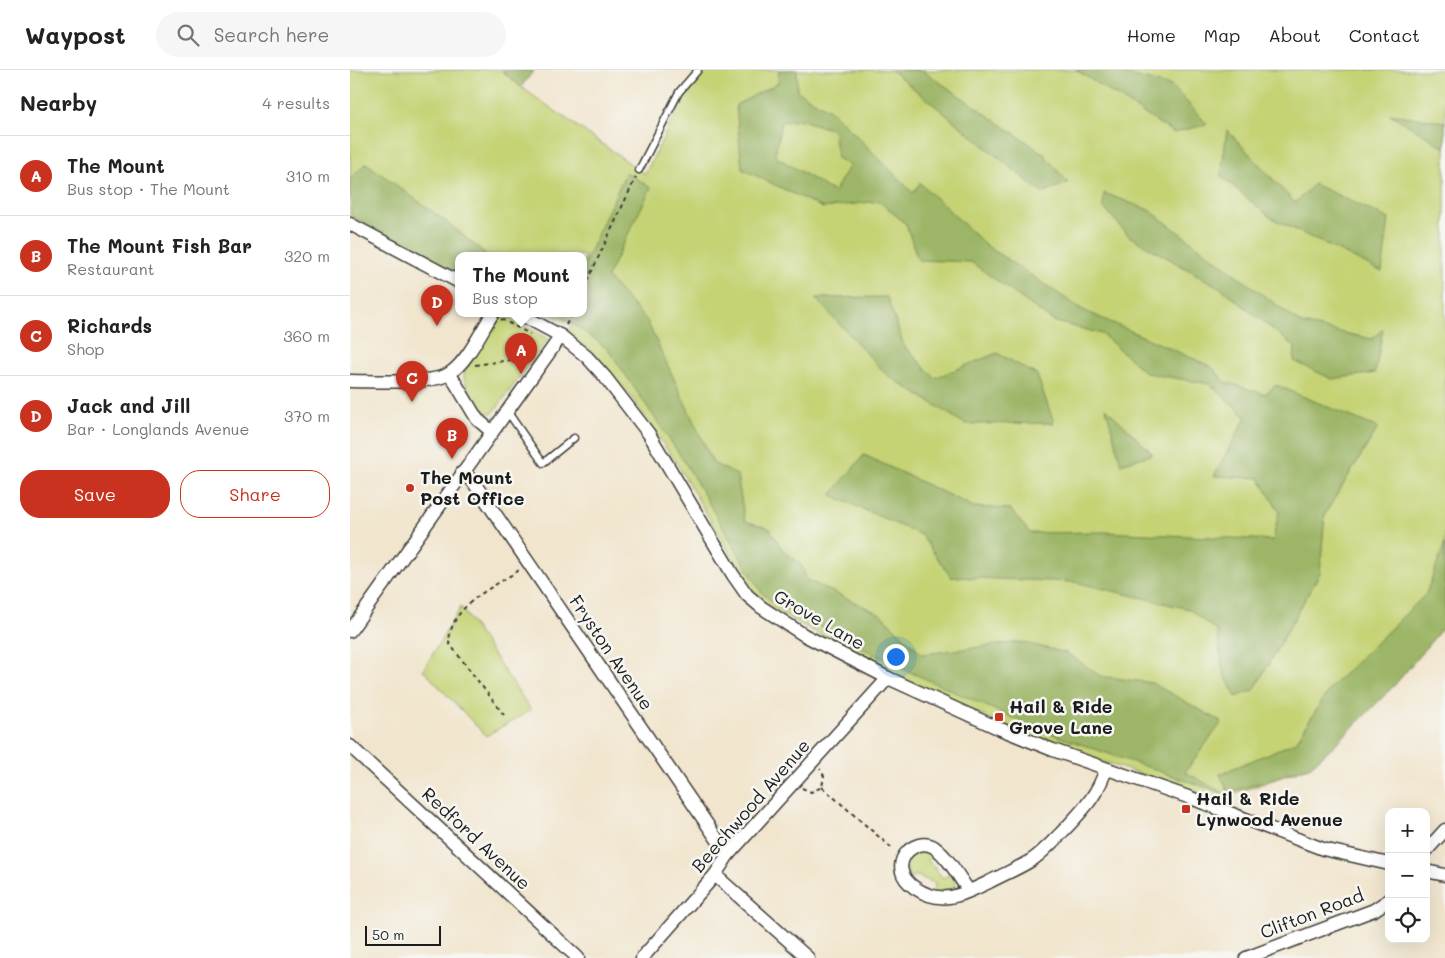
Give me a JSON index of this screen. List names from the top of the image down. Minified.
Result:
{"streets":{"street":["Grove Lane","Fryston Avenue","Beechwood Avenue","Redford Avenue","Clifton Road"]},"crossings":[["Grove Lane","Beechwood Avenue"],["Fryston Avenue","Beechwood Avenue"]],"places":{"other":["The Mount Post Office"],"transit":["Hail & Ride Grove Lane","Hail & Ride Lynwood Avenue"]},"scale_bar":"50 m","page":{"header":"Waypost","search":"Search here","nav":["Home","Map","About","Contact"],"heading":["Nearby","4 results"],"list":[{"mark":"A","name":"The Mount","note":"Bus stop · The Mount","value":"310 m"},{"mark":"B","name":"The Mount Fish Bar","note":"Restaurant","value":"320 m"},{"mark":"C","name":"Richards","note":"Shop","value":"360 m"},{"mark":"D","name":"Jack and Jill","note":"Bar · Longlands Avenue","value":"370 m"}],"popup":["The Mount","Bus stop"],"pins":["D","A","C","B"],"buttons":["Save","Share"],"map_buttons":["+","−"],"scale":"50 m"}}
